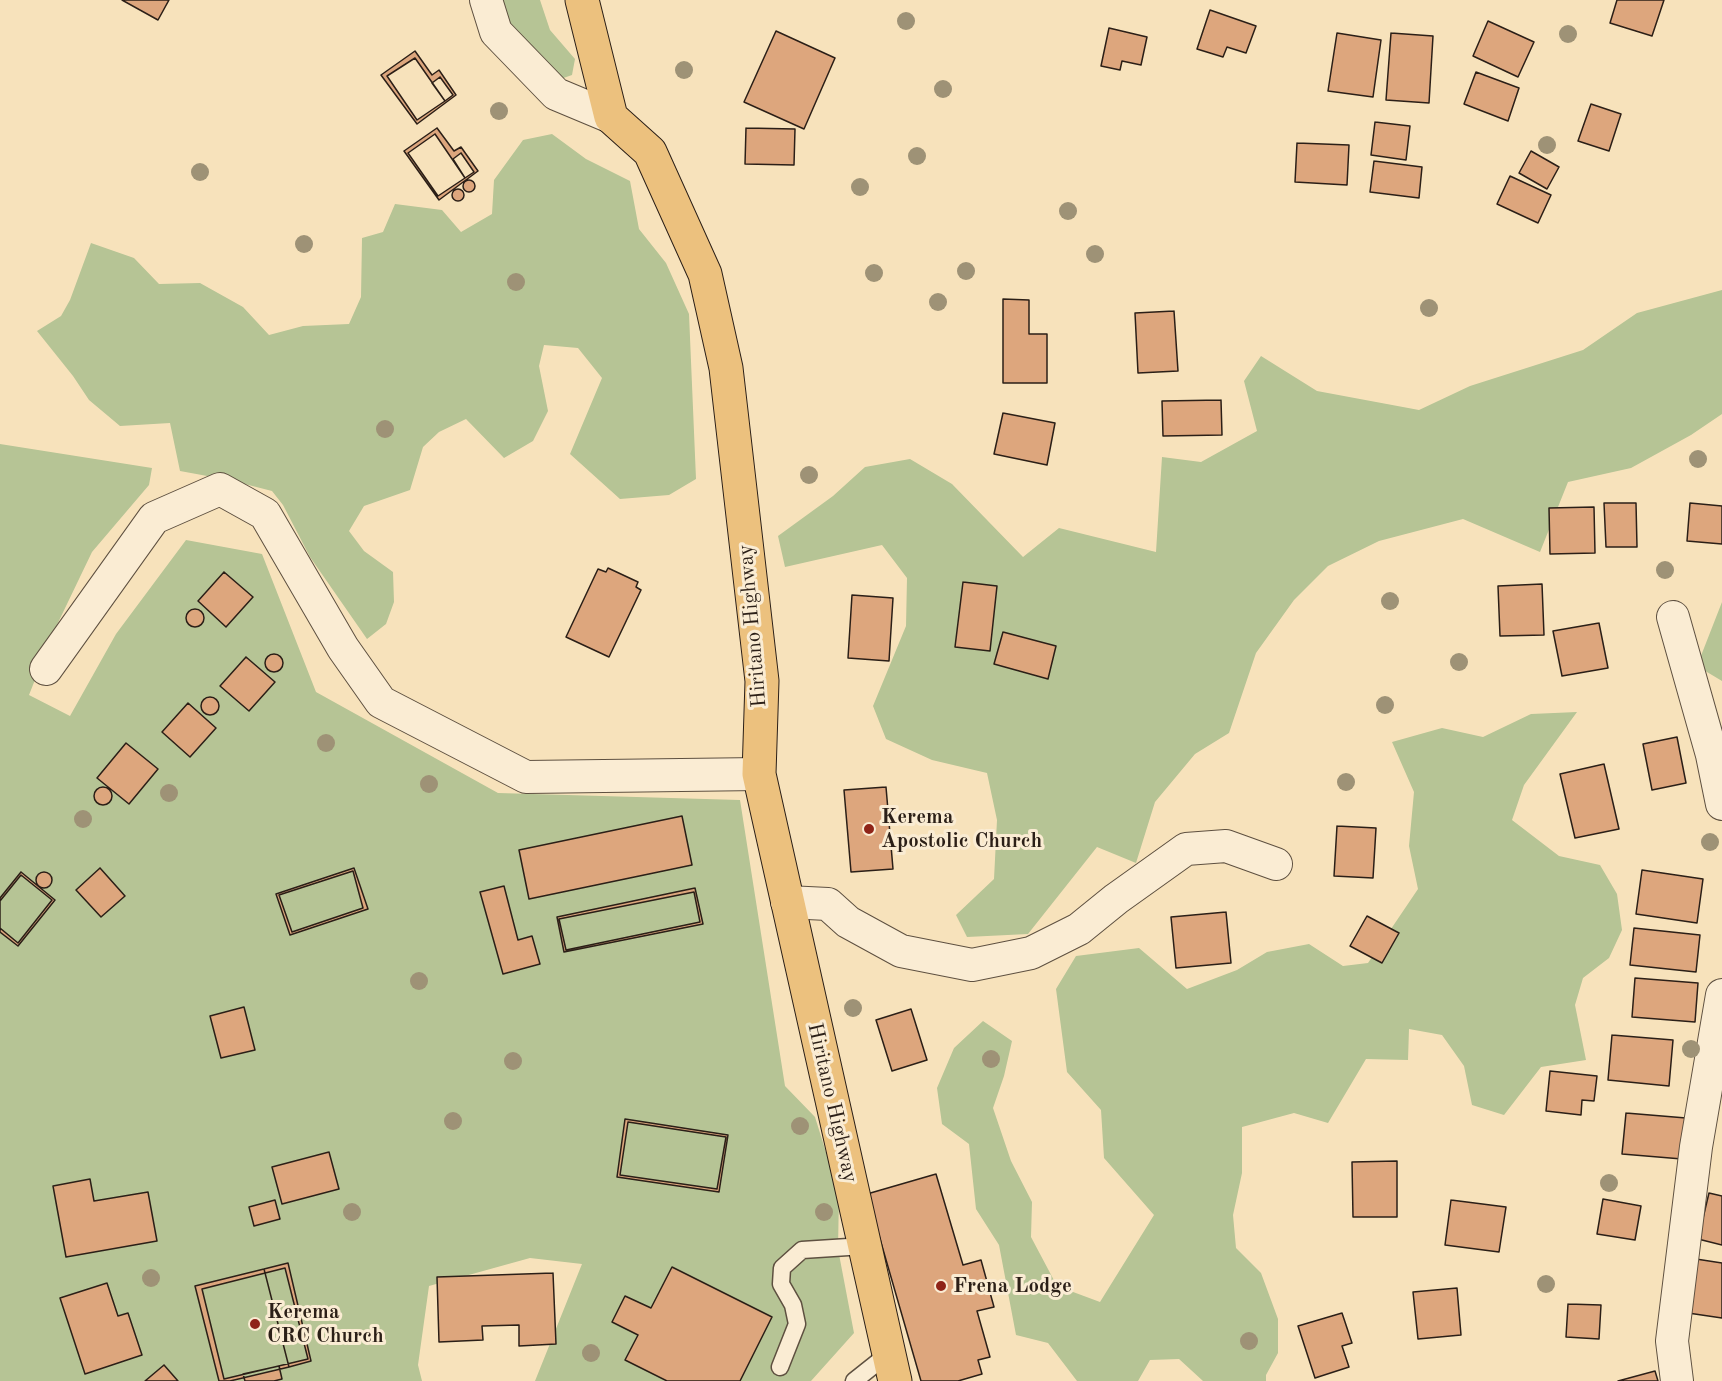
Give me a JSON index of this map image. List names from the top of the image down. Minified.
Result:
{"streets":{"highway":["Hiritano Highway"]},"places":["Kerema Apostolic Church","Frena Lodge","Kerema CRC Church"]}
